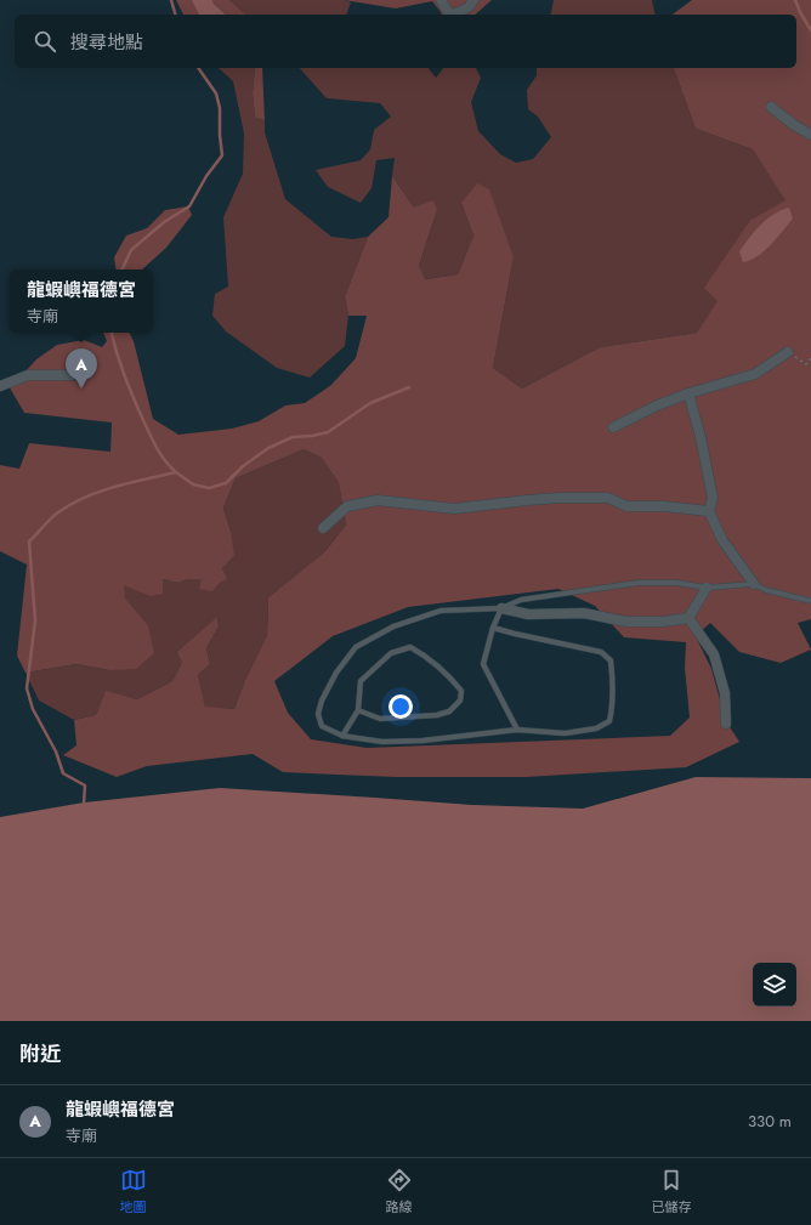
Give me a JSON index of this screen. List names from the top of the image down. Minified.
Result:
{"page":{"search":"搜尋地點","popup":["龍蝦嶼福德宮","寺廟"],"pins":"A","heading":"附近","list":[{"mark":"A","name":"龍蝦嶼福德宮","note":"寺廟","value":"330 m"}],"nav":["地圖","路線","已儲存"]}}
